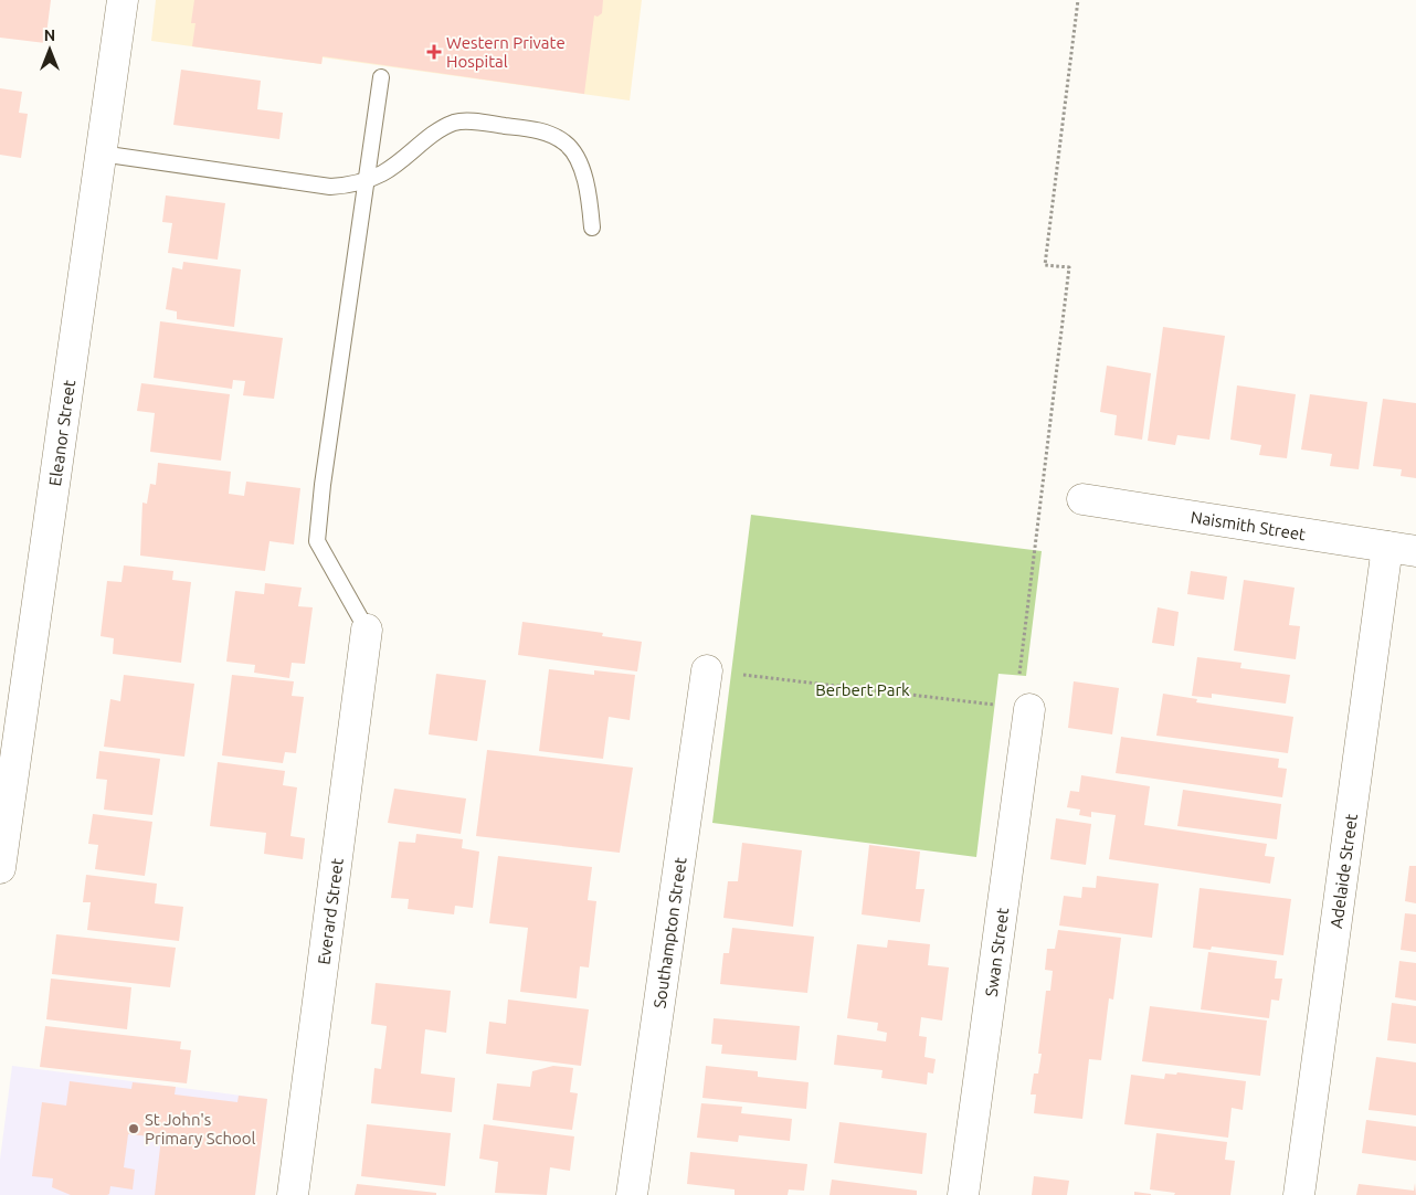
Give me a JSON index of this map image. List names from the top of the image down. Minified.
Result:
{"streets":{"street":["Eleanor Street","Naismith Street","Adelaide Street","Everard Street","Southampton Street","Swan Street"]},"crossings":[["Naismith Street","Adelaide Street"]],"parks":["Berbert Park"],"places":{"health":["Western Private Hospital"],"other":["St John's Primary School"]},"north":"top"}
